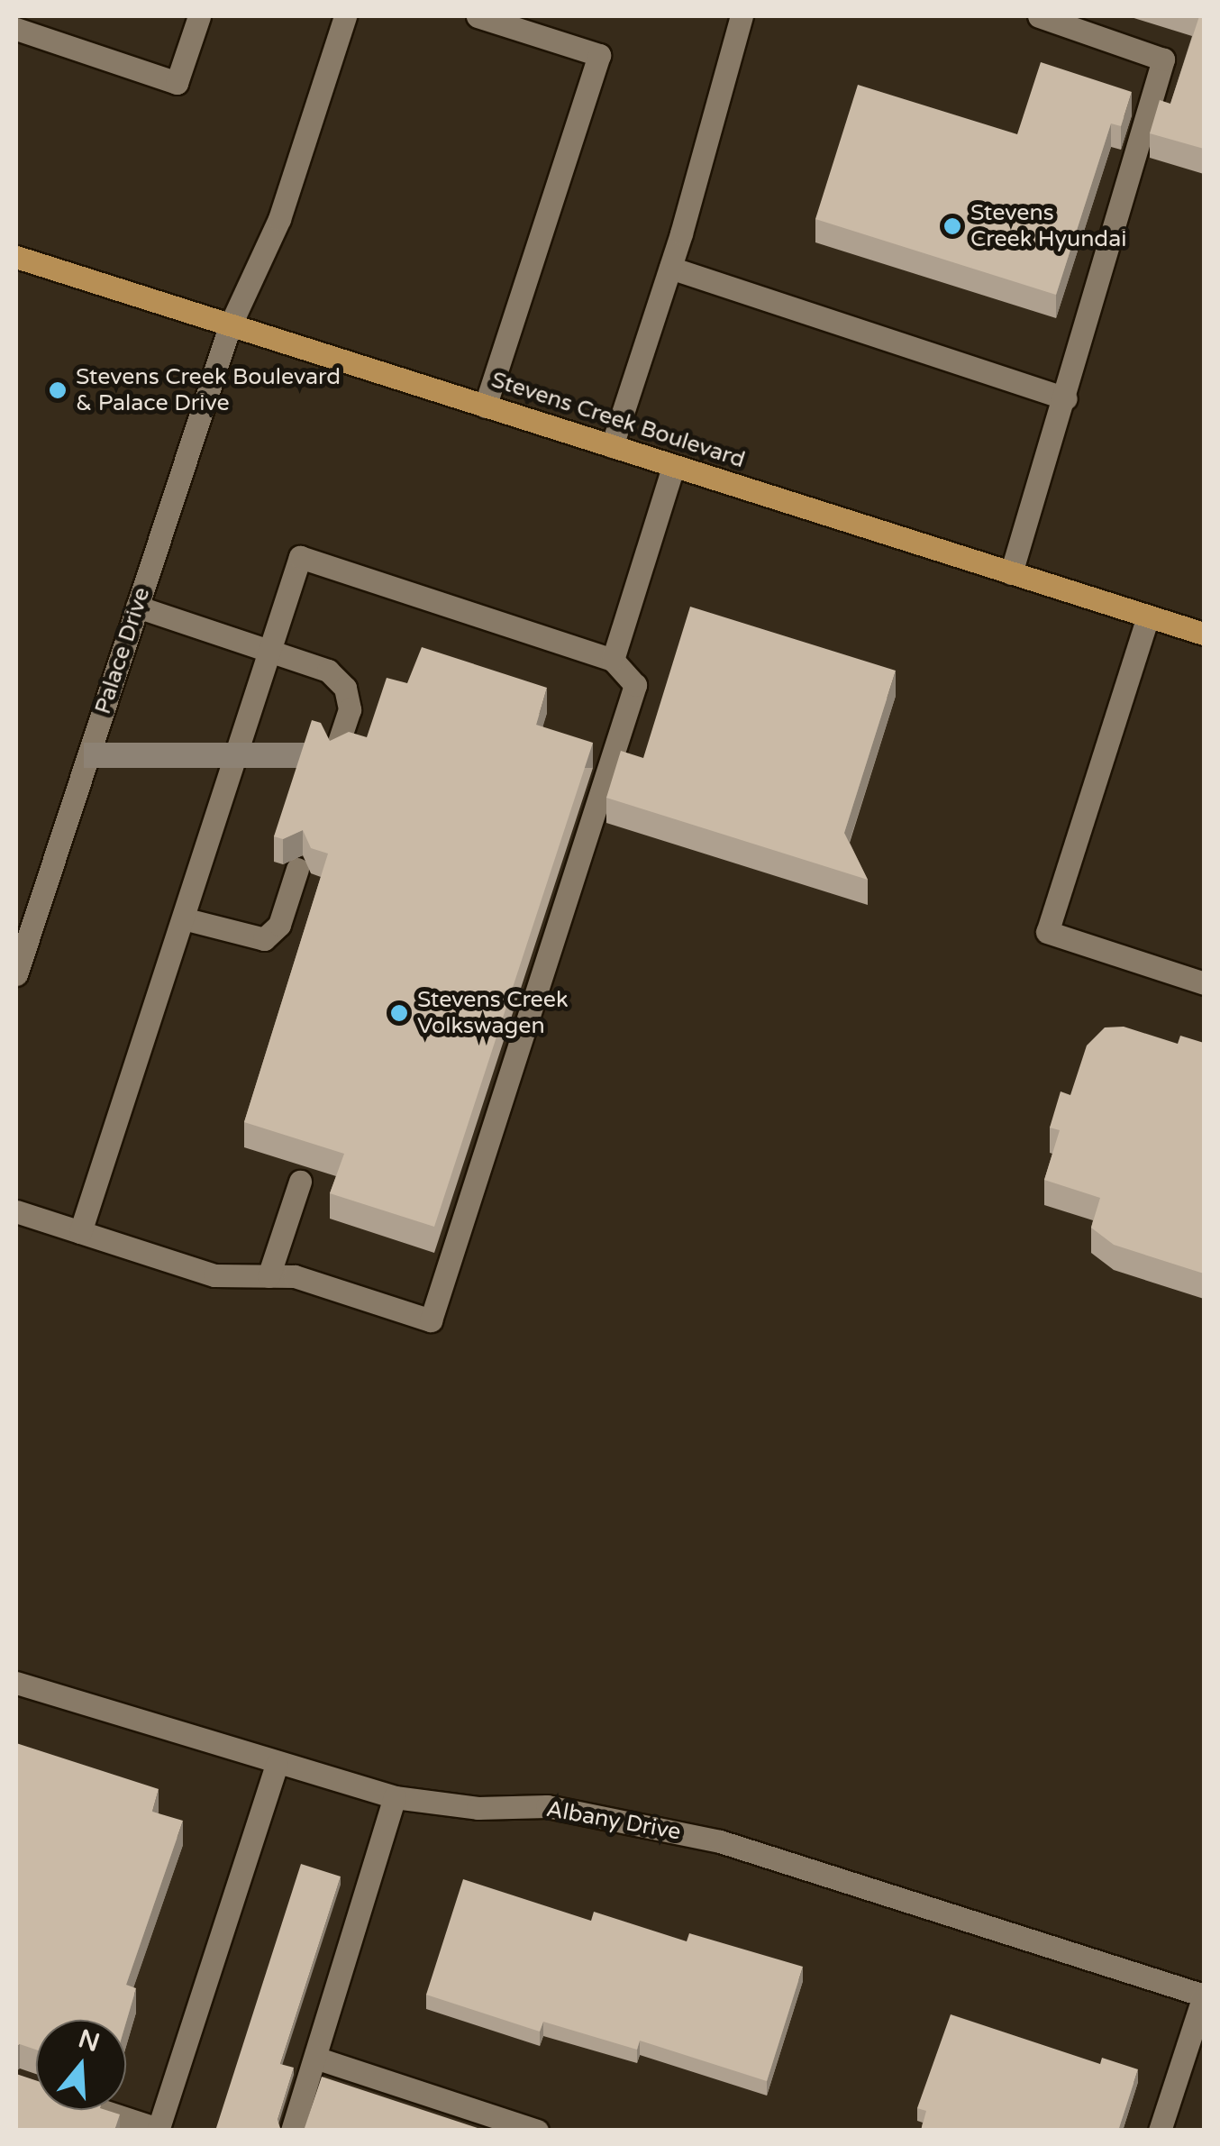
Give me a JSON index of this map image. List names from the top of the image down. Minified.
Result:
{"streets":{"main road":["Stevens Creek Boulevard"],"street":["Palace Drive","Albany Drive"]},"crossings":[["Stevens Creek Boulevard","Palace Drive"]],"places":["Stevens Creek Hyundai","Stevens Creek Boulevard & Palace Drive","Stevens Creek Volkswagen"],"north":"top"}
